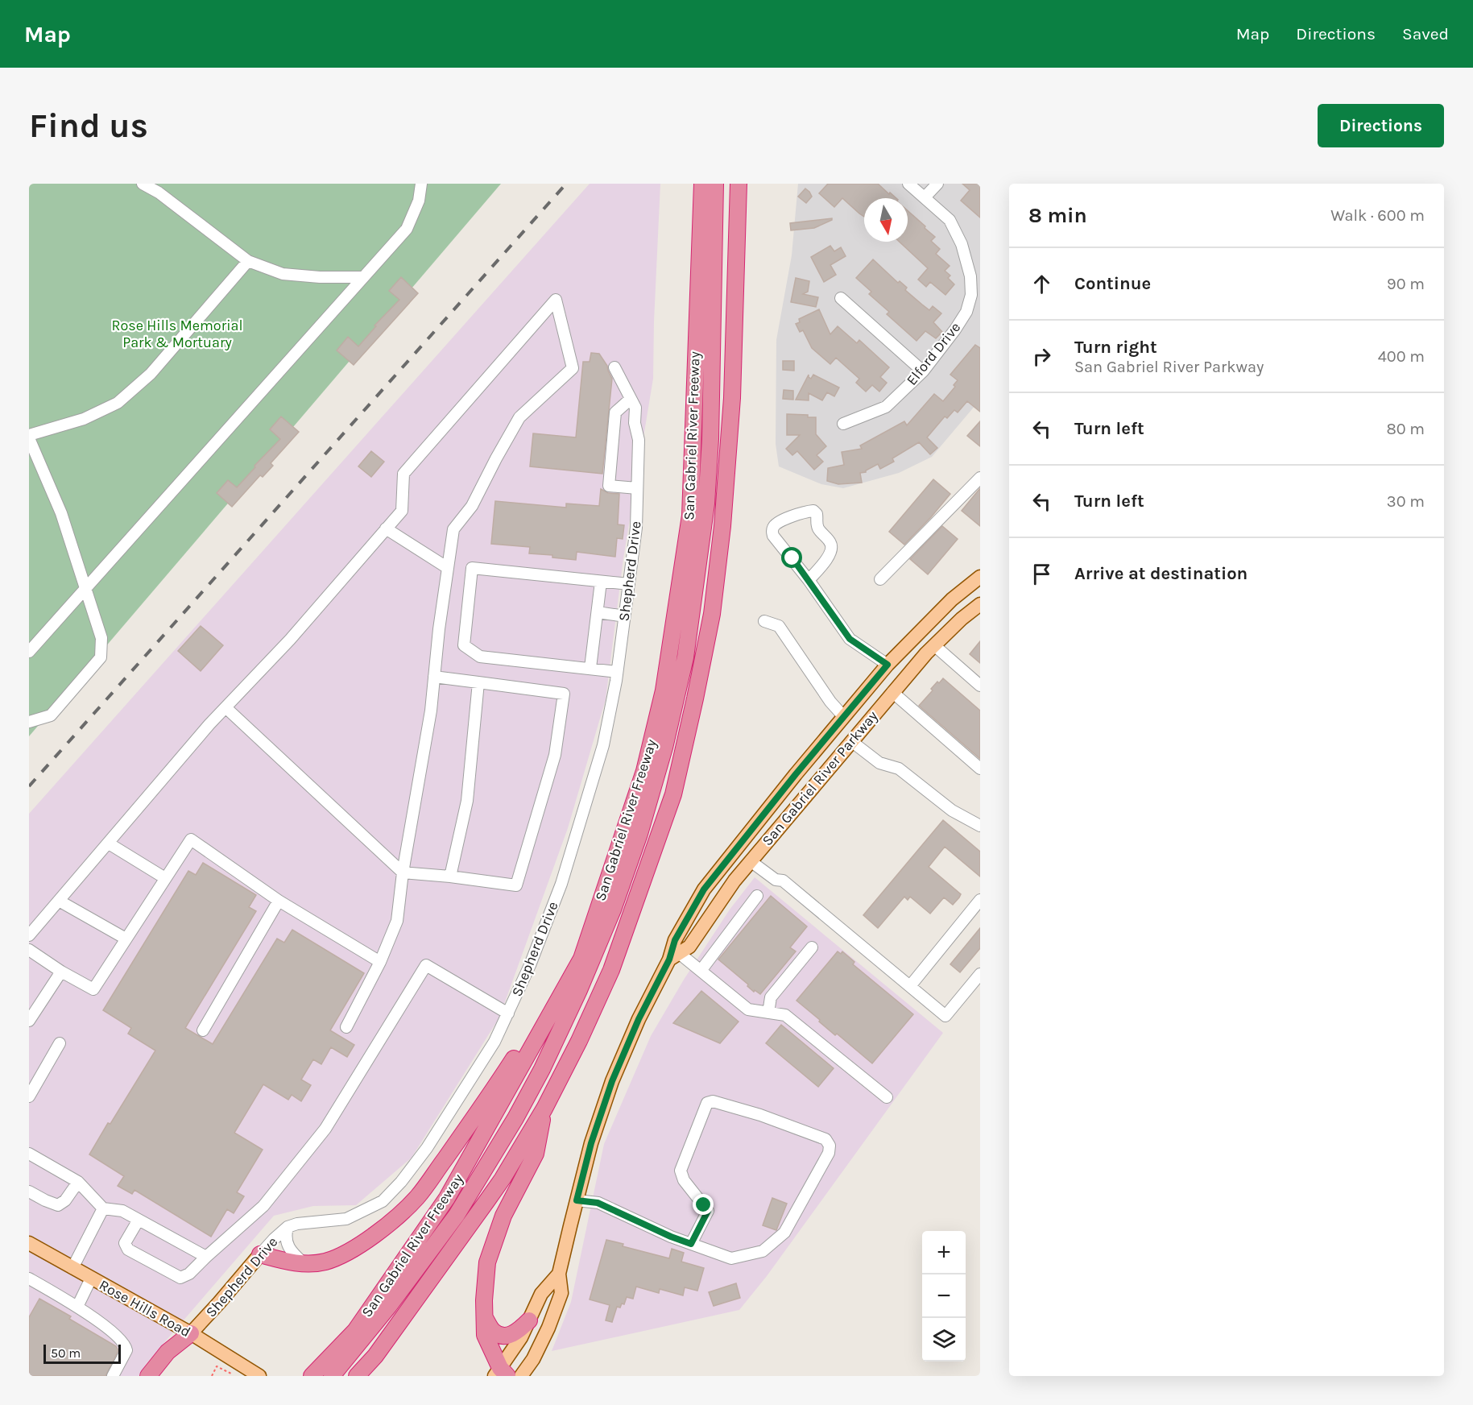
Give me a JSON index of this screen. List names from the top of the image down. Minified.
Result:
{"streets":{"highway":["San Gabriel River Freeway"],"main road":["Shepherd Drive","San Gabriel River Parkway","Rose Hills Road"],"street":["Elford Drive"]},"crossings":[["Shepherd Drive","Rose Hills Road"]],"parks":["Rose Hills Memorial Park & Mortuary"],"scale_bar":"50 m","north":"bottom","page":{"header":"Map","nav":["Map","Directions","Saved"],"buttons":"Directions","title":"Find us","heading":["8 min","Walk · 600 m"],"list":[["Continue","90 m"],["Turn right","San Gabriel River Parkway","400 m"],["Turn left","80 m"],["Turn left","30 m"],"Arrive at destination"],"map_buttons":["+","−"],"scale":"50 m"}}
